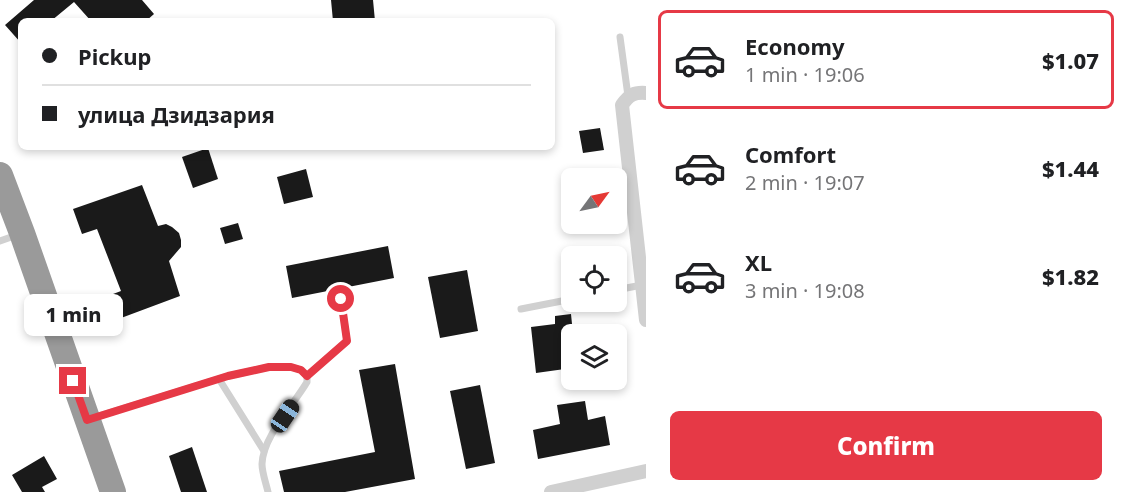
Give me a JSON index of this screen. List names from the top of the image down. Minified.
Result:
{"north":"top right","page":{"list":[{"name":"Economy","note":"1 min · 19:06","value":"$1.07"},{"name":"Comfort","note":"2 min · 19:07","value":"$1.44"},{"name":"XL","note":"3 min · 19:08","value":"$1.82"}],"banner":["Pickup","улица Дзидзария"],"bubble":"1 min","buttons":"Confirm"}}
